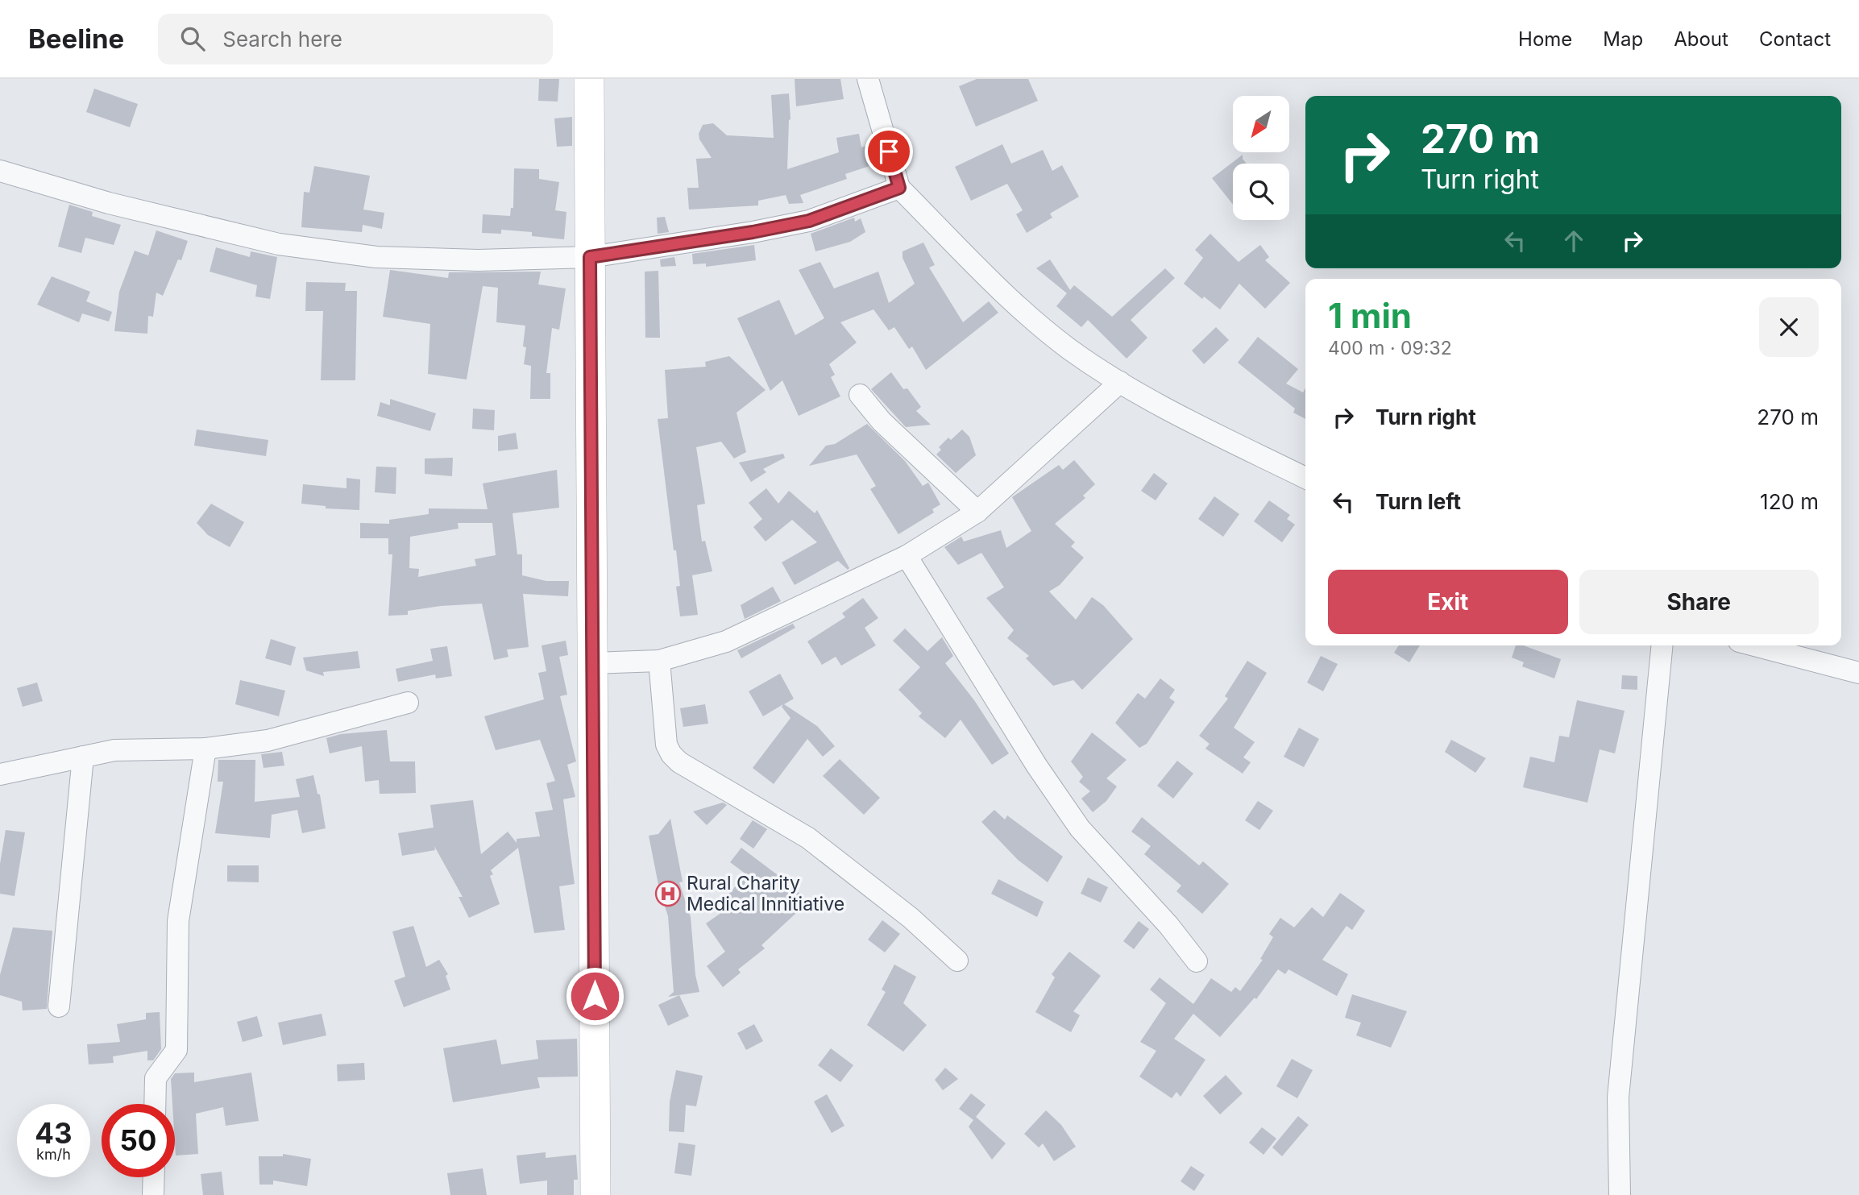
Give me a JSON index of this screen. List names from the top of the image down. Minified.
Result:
{"places":{"hospital":["Rural Charity Medical Innitiative"]},"north":"bottom left","page":{"header":"Beeline","search":"Search here","nav":["Home","Map","About","Contact"],"turn":["270 m","Turn right"],"heading":["1 min","400 m · 09:32"],"list":[{"name":"Turn right","value":"270 m"},{"name":"Turn left","value":"120 m"}],"buttons":["Exit","Share"],"speed":"43 km/h","limit":"50"}}
